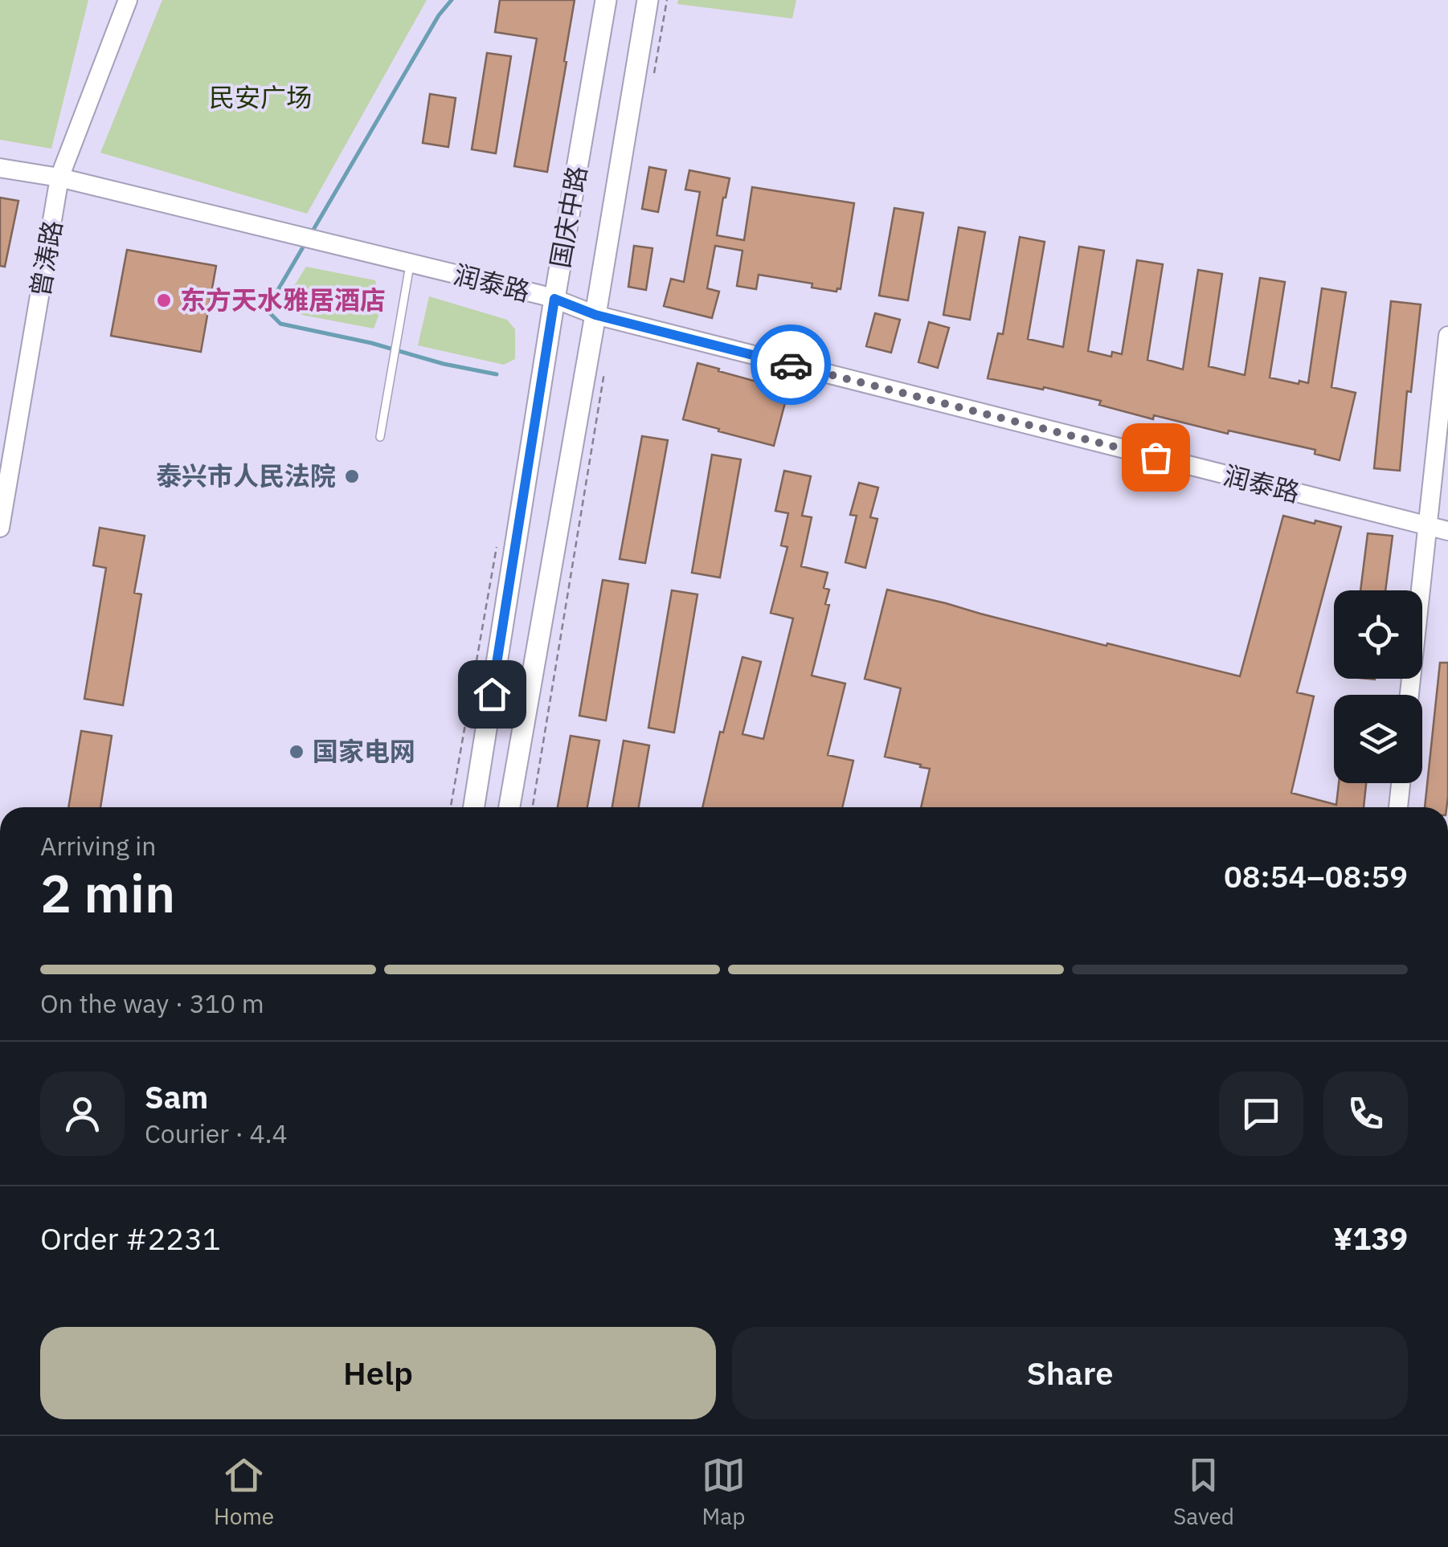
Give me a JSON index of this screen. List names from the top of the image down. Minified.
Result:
{"streets":{"main road":["国庆中路"],"street":["曾涛路","润泰路"]},"crossings":[["国庆中路","润泰路"],["曾涛路","润泰路"]],"parks":["民安广场"],"places":["东方天水雅居酒店","泰兴市人民法院","国家电网"],"page":{"heading":["2 min","Arriving in","08:54–08:59"],"panel":["Sam","Courier · 4.4","Order #2231","¥139"],"bar":"On the way · 310 m","buttons":["Help","Share"],"tabs":["Home","Map","Saved"]}}
